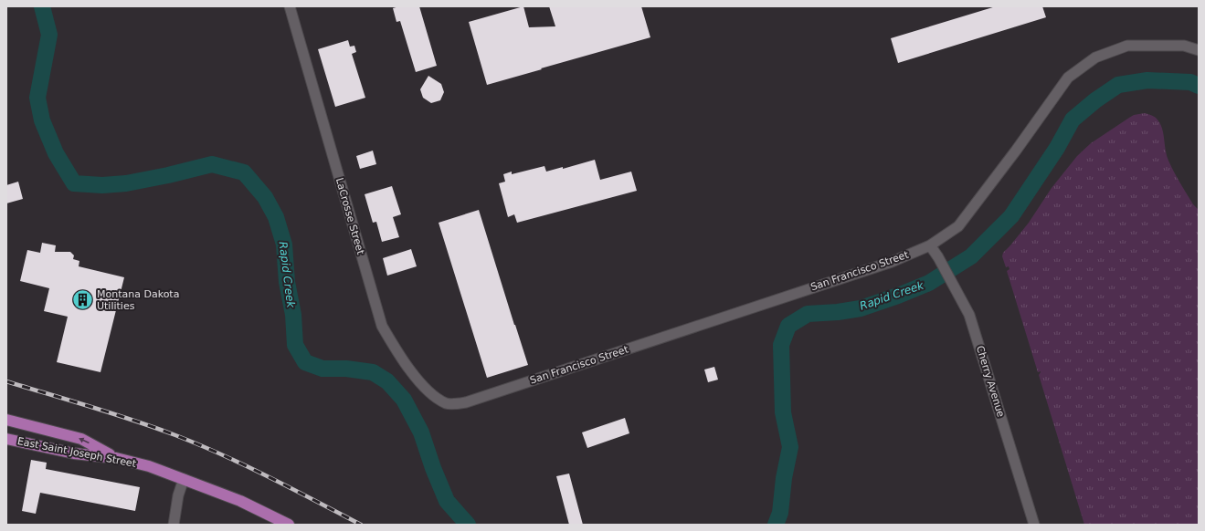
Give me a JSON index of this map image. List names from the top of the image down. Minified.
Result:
{"streets":{"main road":["East Saint Joseph Street"],"street":["LaCrosse Street","San Francisco Street","Cherry Avenue"]},"crossings":[["LaCrosse Street","San Francisco Street"],["San Francisco Street","Cherry Avenue"]],"water":["Rapid Creek"],"places":{"building":["Montana Dakota Utilities"]}}
